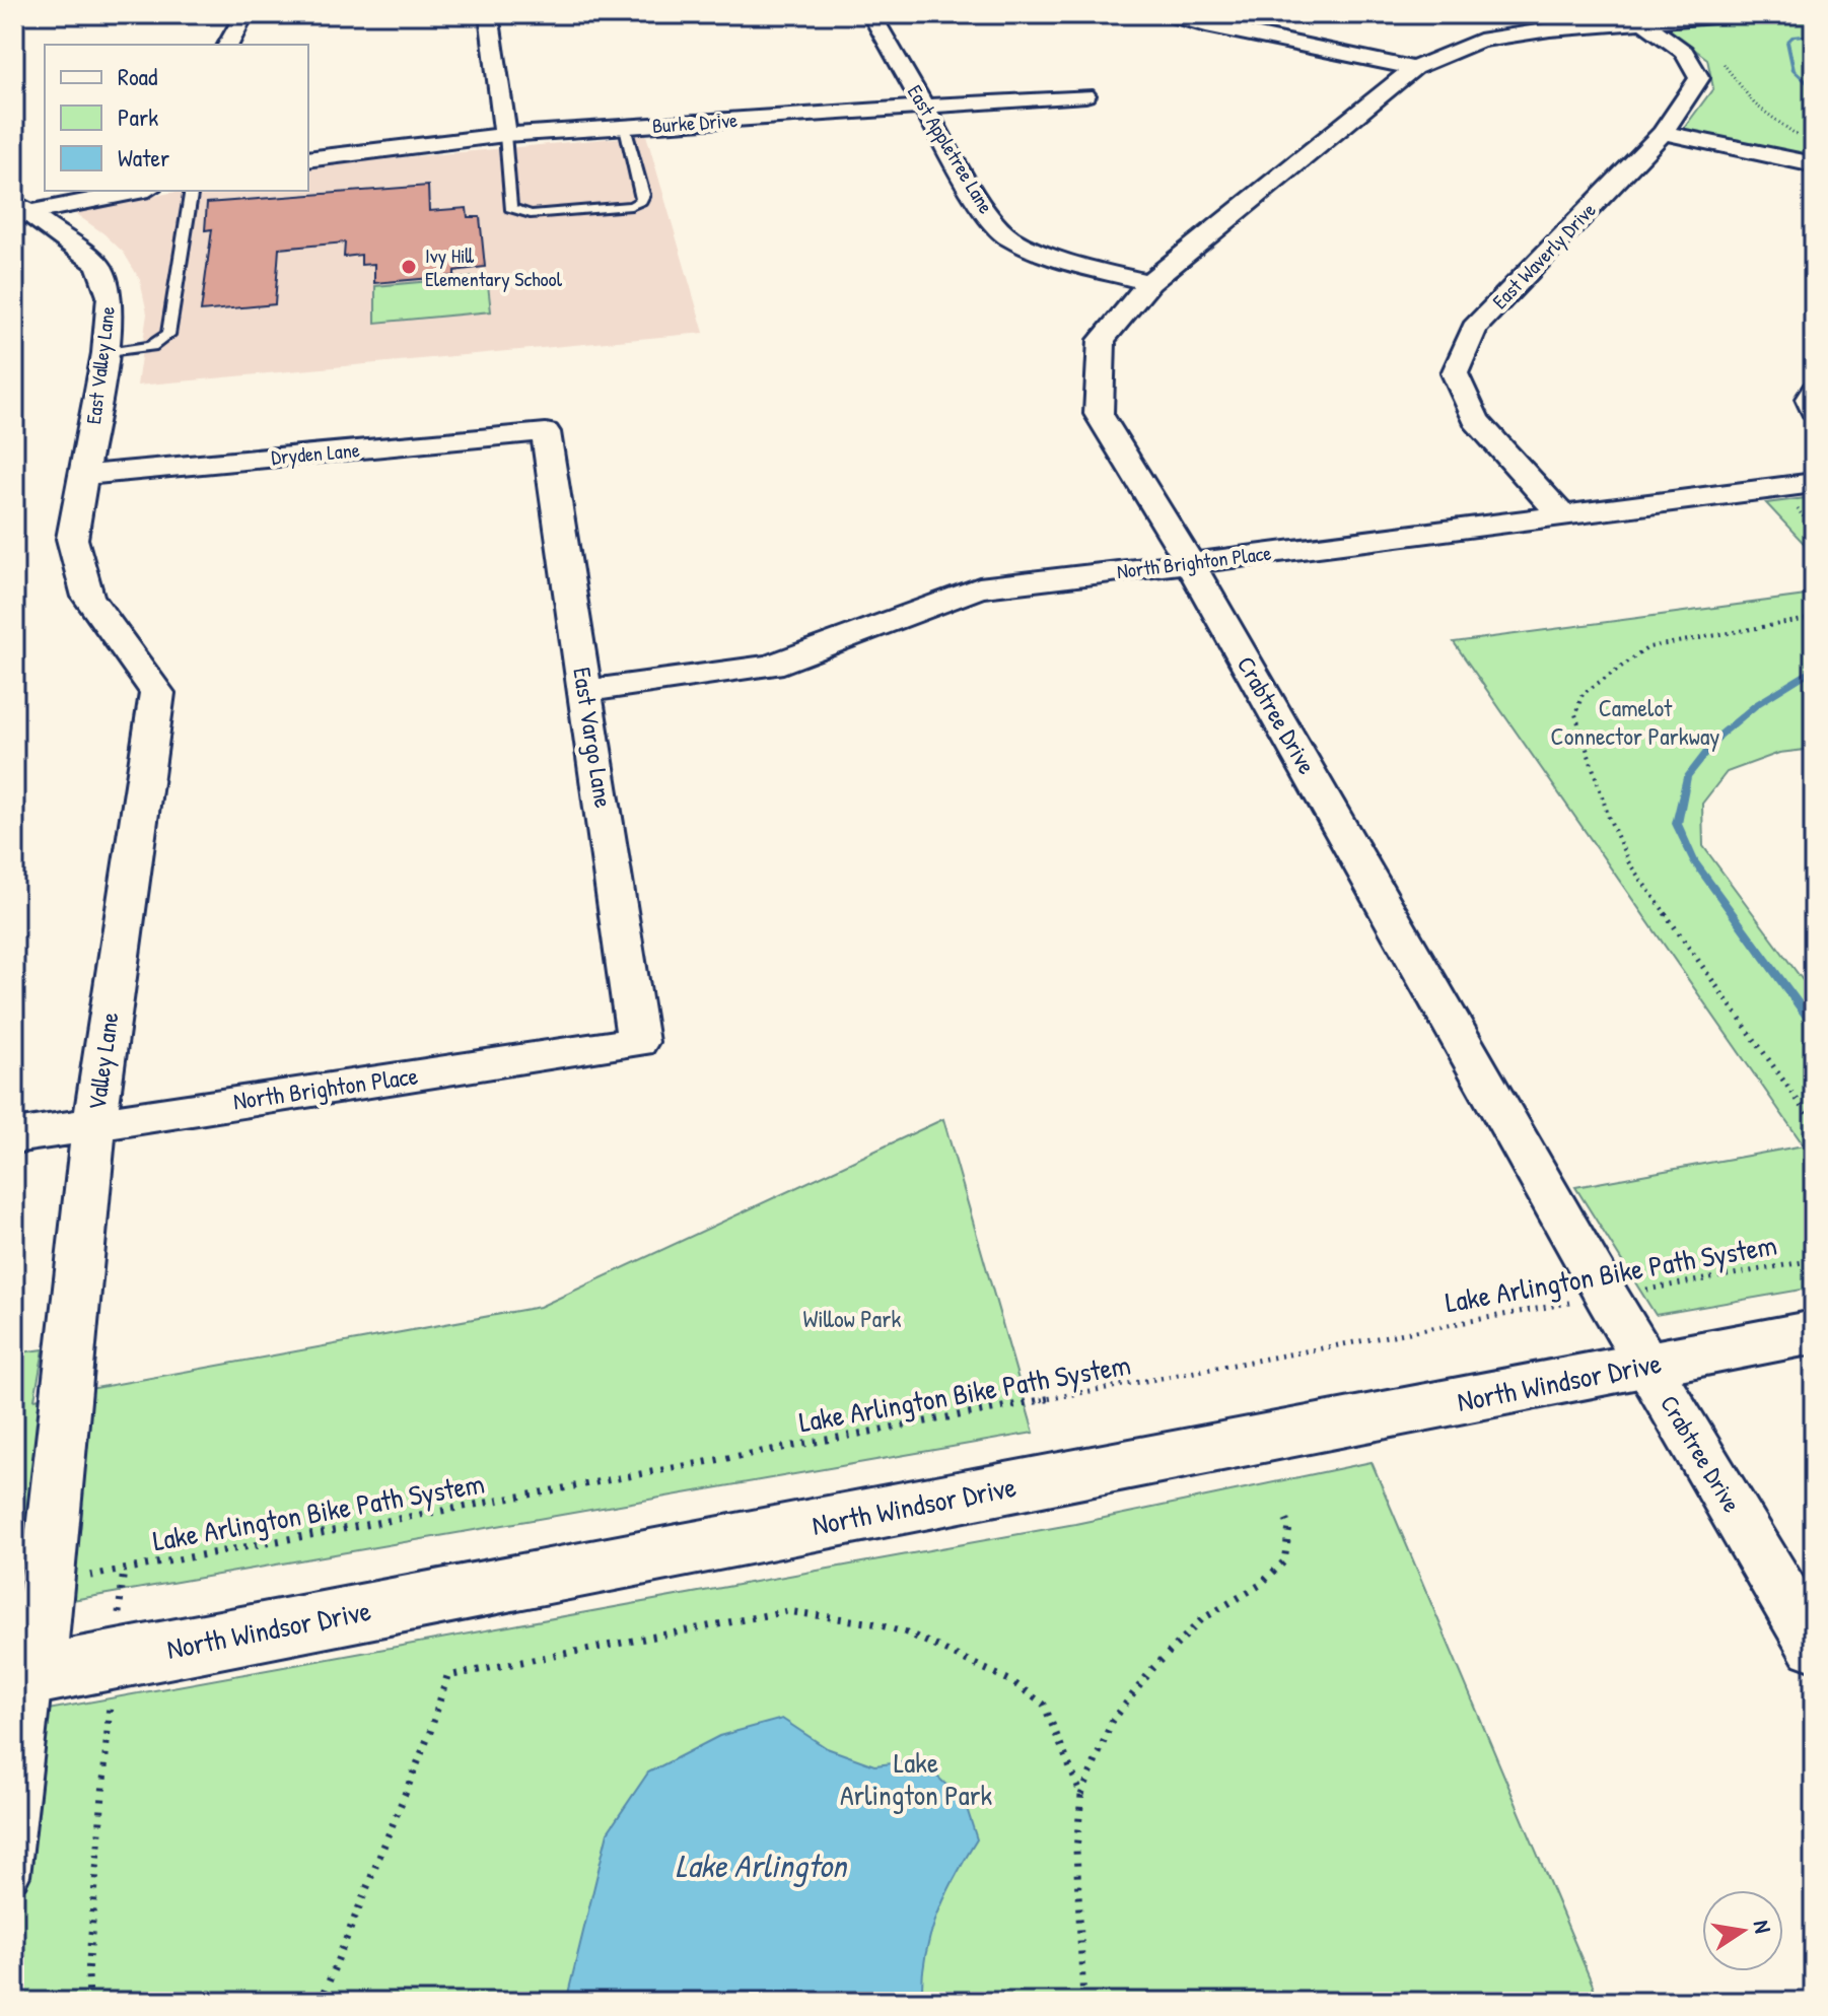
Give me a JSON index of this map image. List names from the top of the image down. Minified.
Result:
{"streets":{"main road":["North Windsor Drive"],"street":["Burke Drive","East Appletree Lane","East Waverly Drive","East Valley Lane","Dryden Lane","North Brighton Place","Crabtree Drive","East Vargo Lane","Valley Lane"],"path":["Lake Arlington Bike Path System"]},"crossings":[["Burke Drive","East Appletree Lane"],["East Appletree Lane","Crabtree Drive"],["East Waverly Drive","North Brighton Place"],["East Waverly Drive","Crabtree Drive"],["East Valley Lane","Dryden Lane"],["East Valley Lane","Valley Lane"],["Dryden Lane","East Vargo Lane"],["Dryden Lane","Valley Lane"],["North Brighton Place","Crabtree Drive"],["North Brighton Place","East Vargo Lane"],["North Brighton Place","Valley Lane"],["Crabtree Drive","Lake Arlington Bike Path System"],["Crabtree Drive","North Windsor Drive"],["Valley Lane","North Windsor Drive"]],"water":["Lake Arlington"],"parks":["Camelot Connector Parkway","Willow Park","Lake Arlington Park"],"places":["Ivy Hill Elementary School"],"legend":["Road","Park","Water"],"north":"right"}
